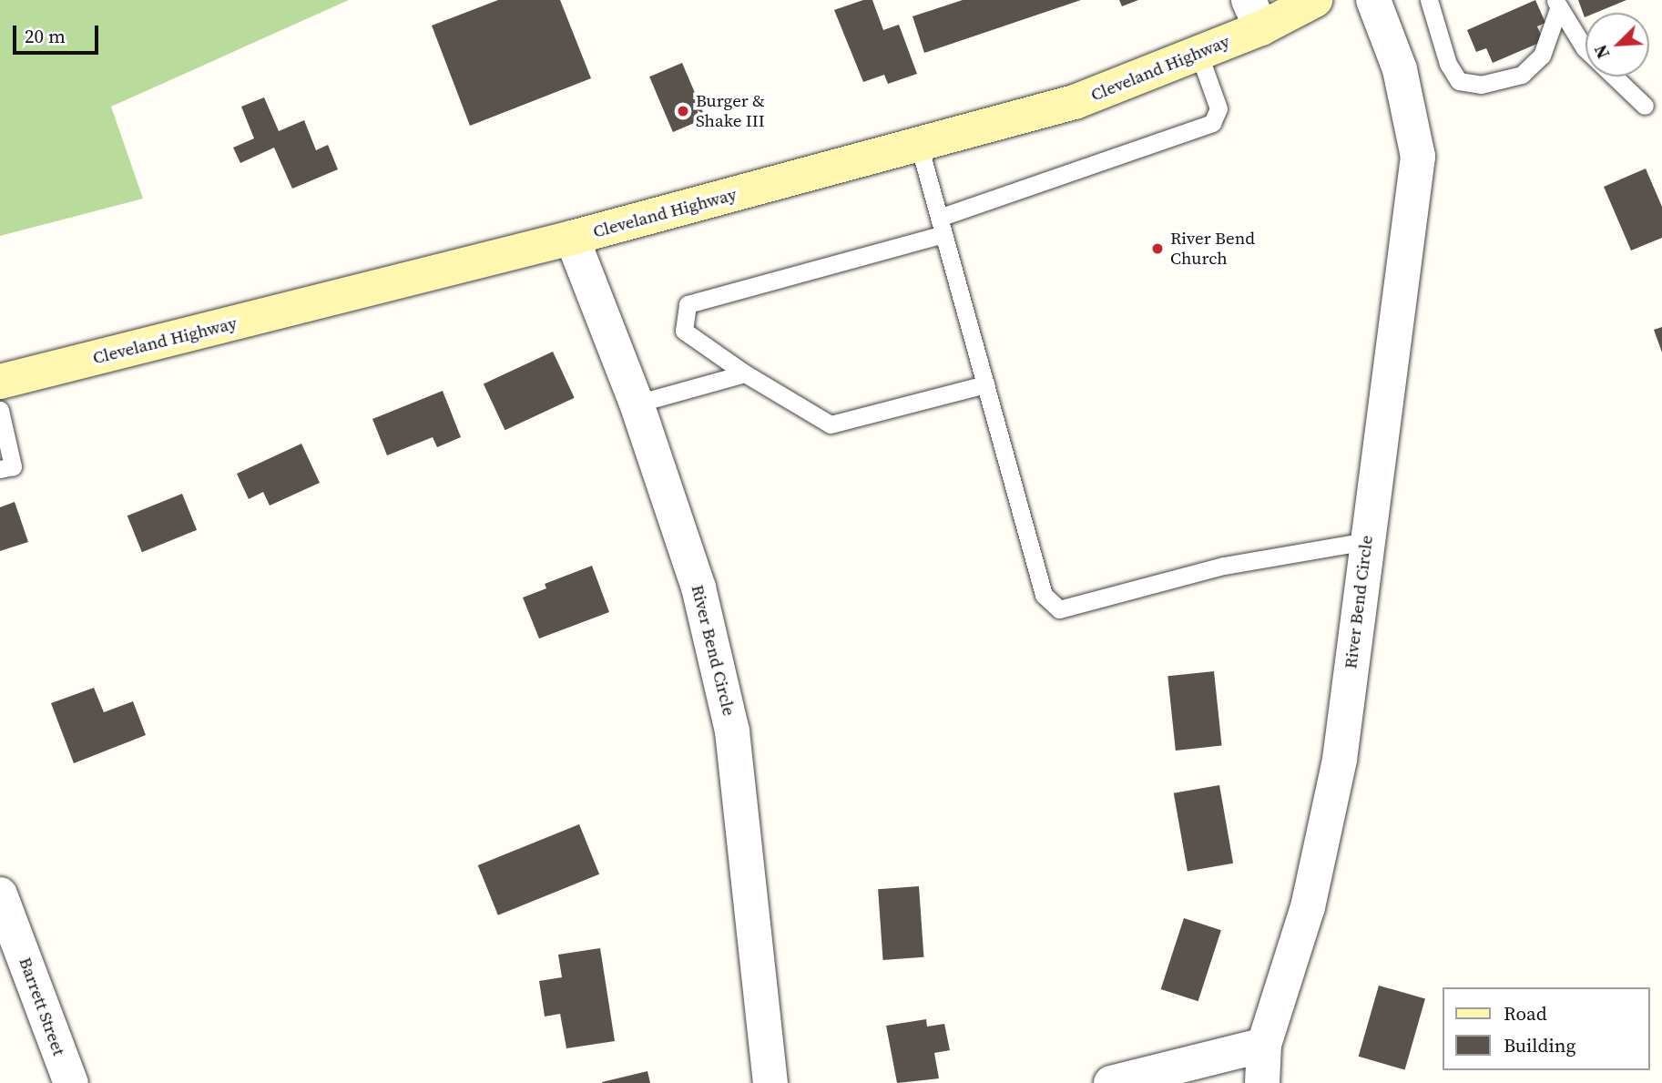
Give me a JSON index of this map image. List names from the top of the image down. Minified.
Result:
{"streets":{"main road":["Cleveland Highway"],"street":["River Bend Circle","Barrett Street"]},"crossings":[["Cleveland Highway","River Bend Circle"]],"places":["Burger & Shake III","River Bend Church"],"legend":["Road","Building"],"scale_bar":"20 m","north":"bottom left"}
